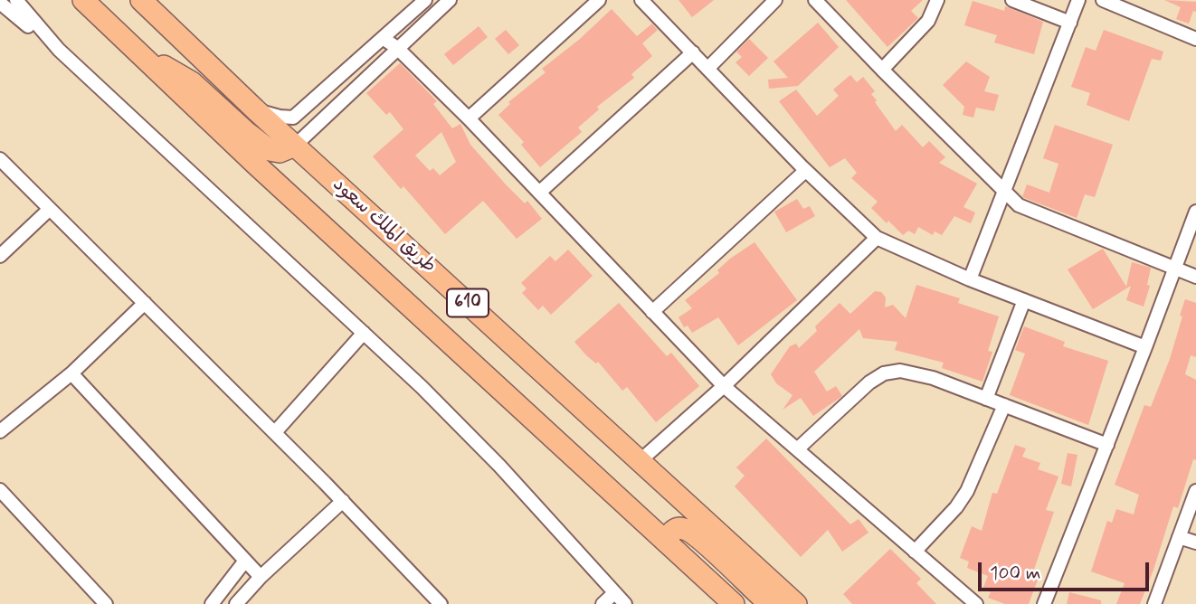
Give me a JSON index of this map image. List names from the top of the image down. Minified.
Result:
{"streets":{"main road":["طريق الملك سعود","610"]},"scale_bar":"100 m"}
